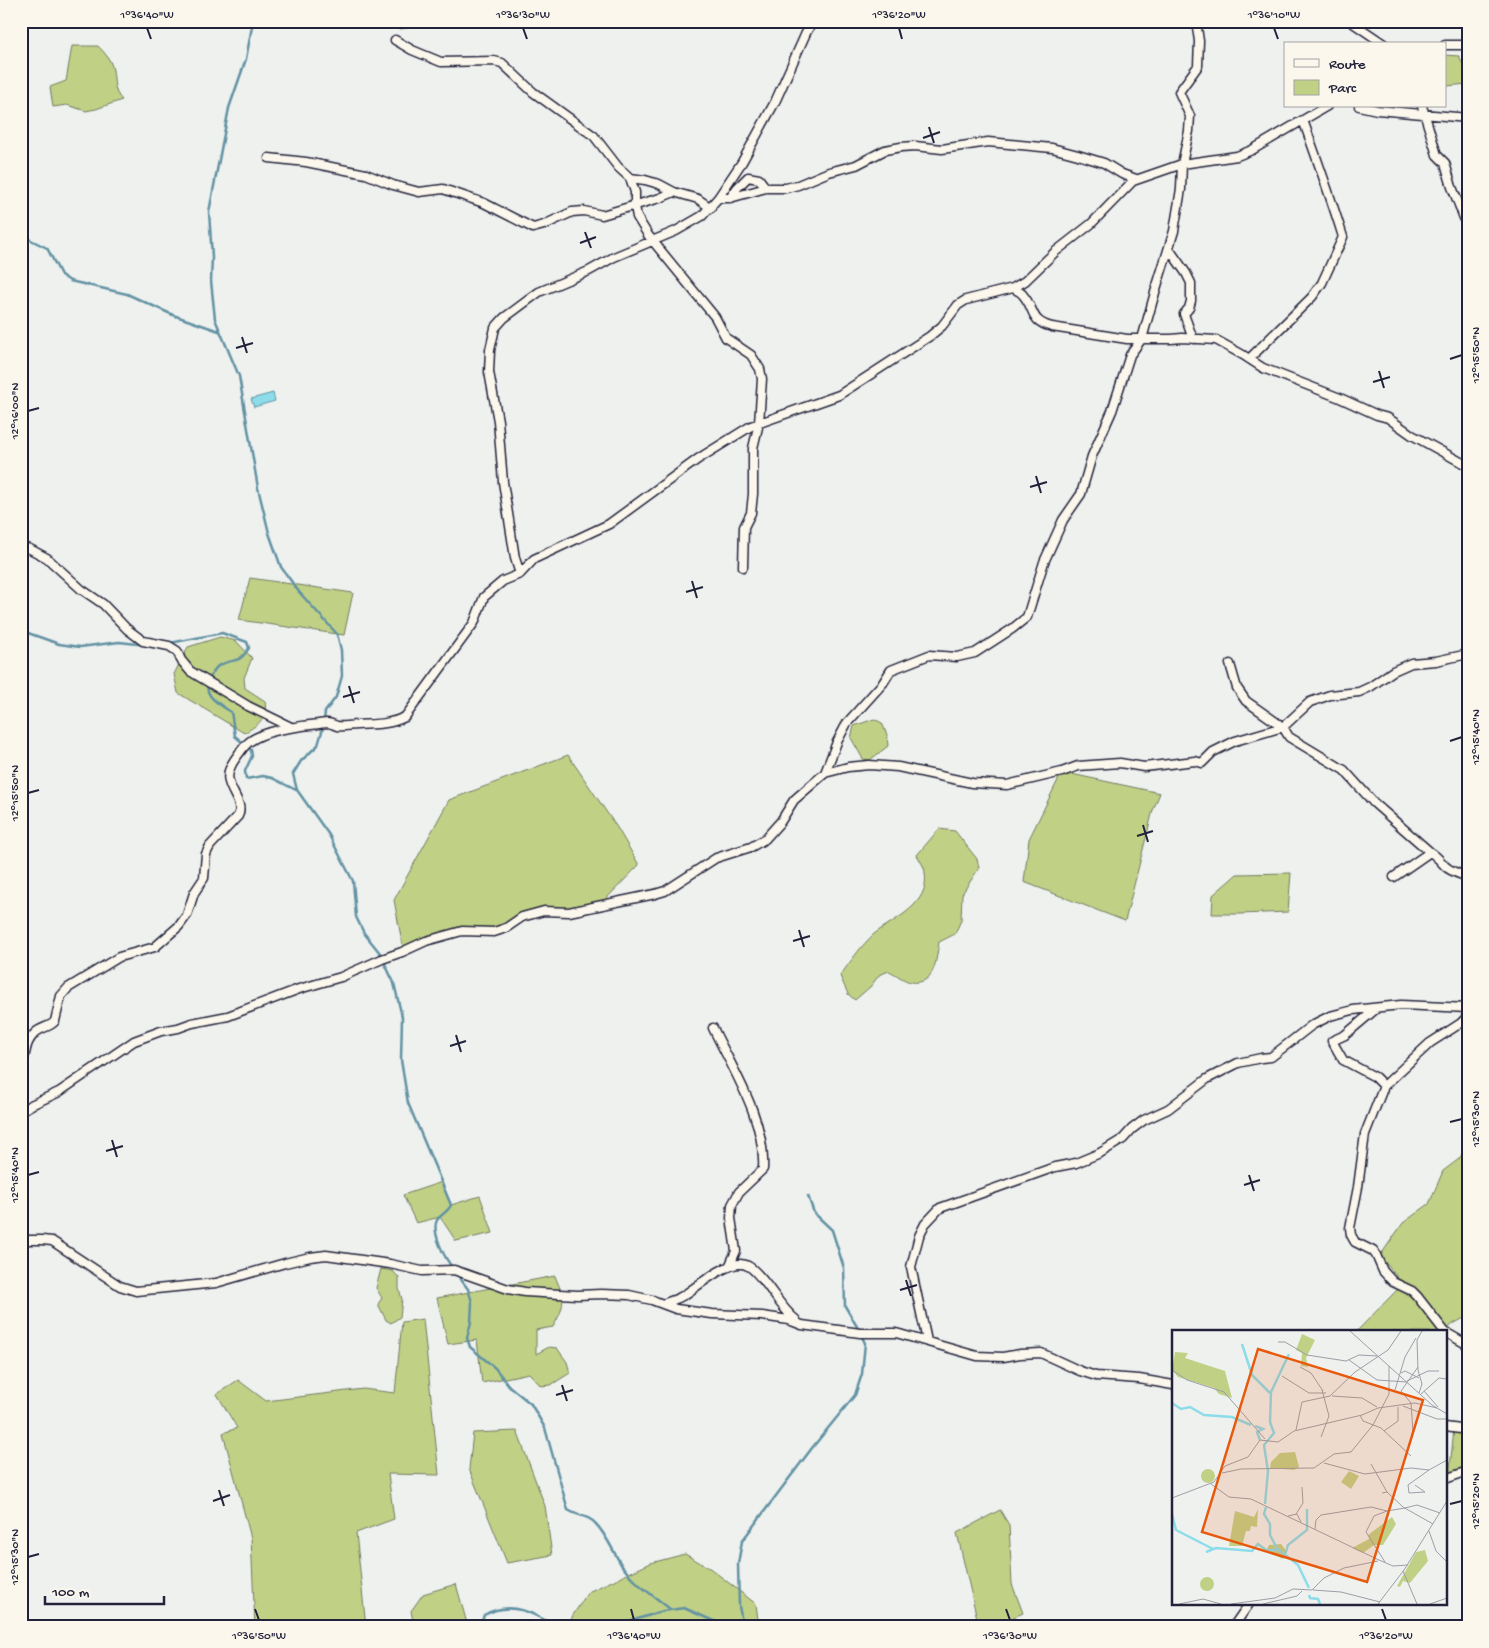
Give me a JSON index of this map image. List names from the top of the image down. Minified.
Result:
{"legend":["Route","Parc"],"scale_bar":"100 m","coordinates":["1°36'40\"W","1°36'30\"W","1°36'20\"W","1°36'10\"W","12°15'50\"N","12°16'00\"N","12°15'40\"N","12°15'30\"N","12°15'20\"N","1°36'50\"W"]}
